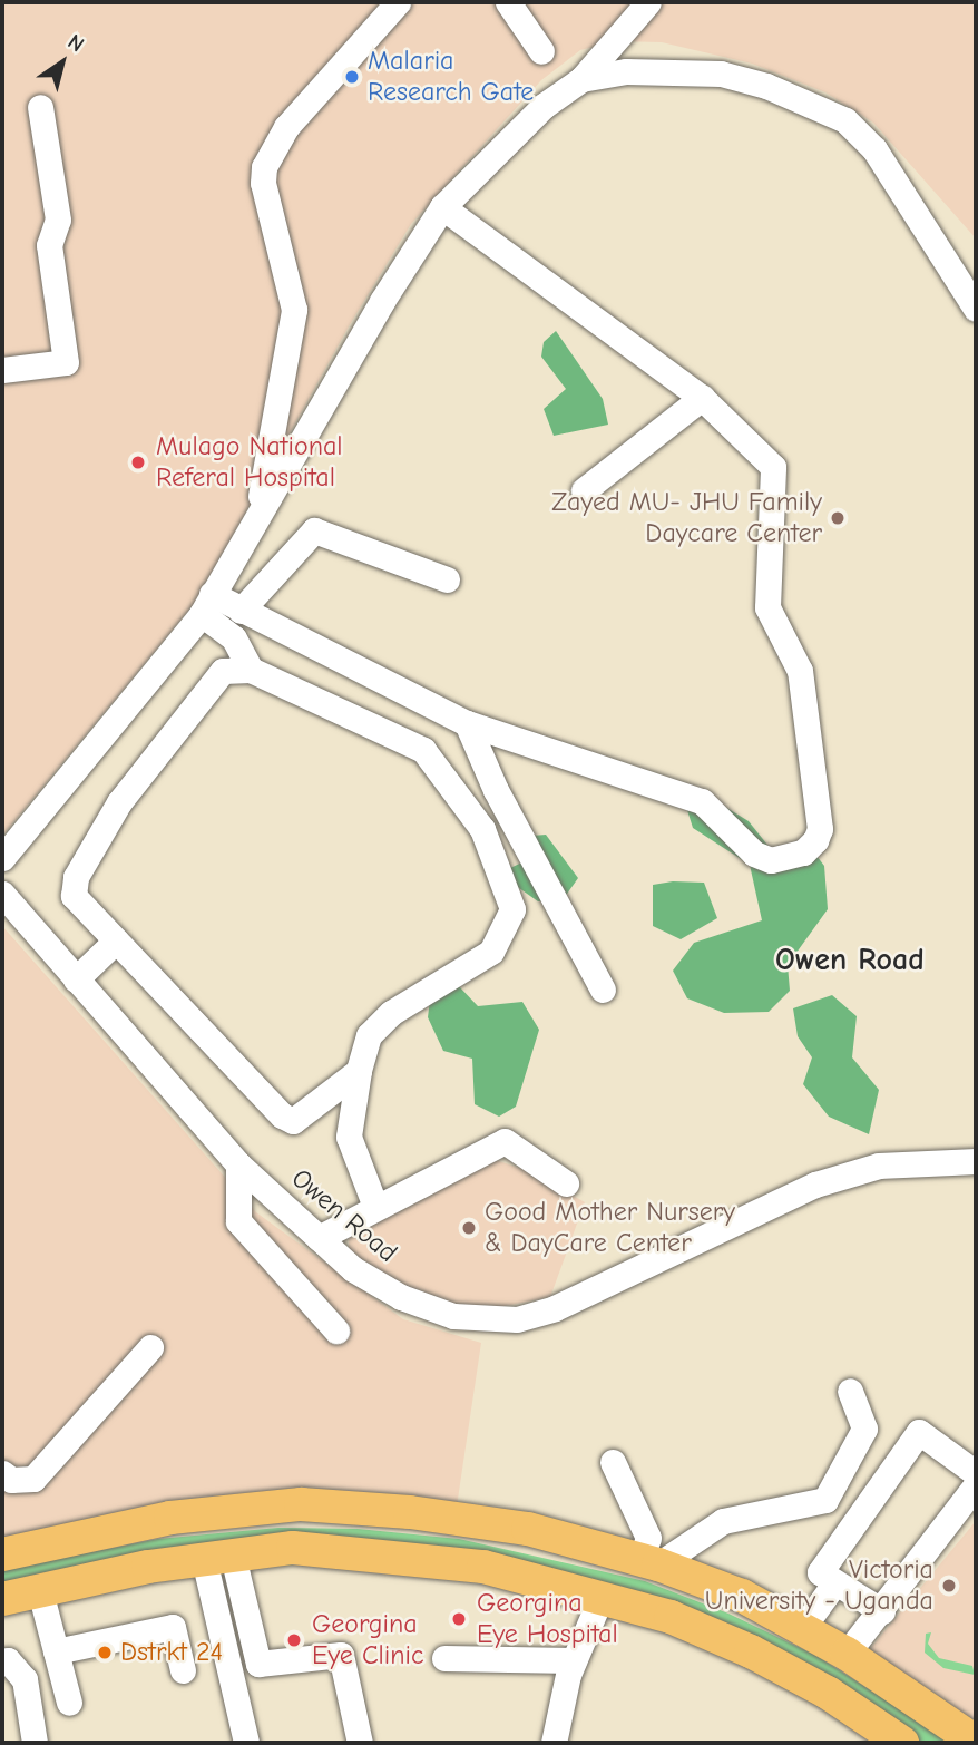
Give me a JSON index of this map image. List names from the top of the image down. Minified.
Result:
{"streets":{"street":["Owen Road"]},"districts":["Owen Road"],"places":["Malaria Research Gate","Mulago National Referal Hospital","Zayed MU- JHU Family Daycare Center","Good Mother Nursery & DayCare Center","Victoria University - Uganda","Georgina Eye Hospital","Georgina Eye Clinic","Dstrkt 24"],"north":"top right"}
